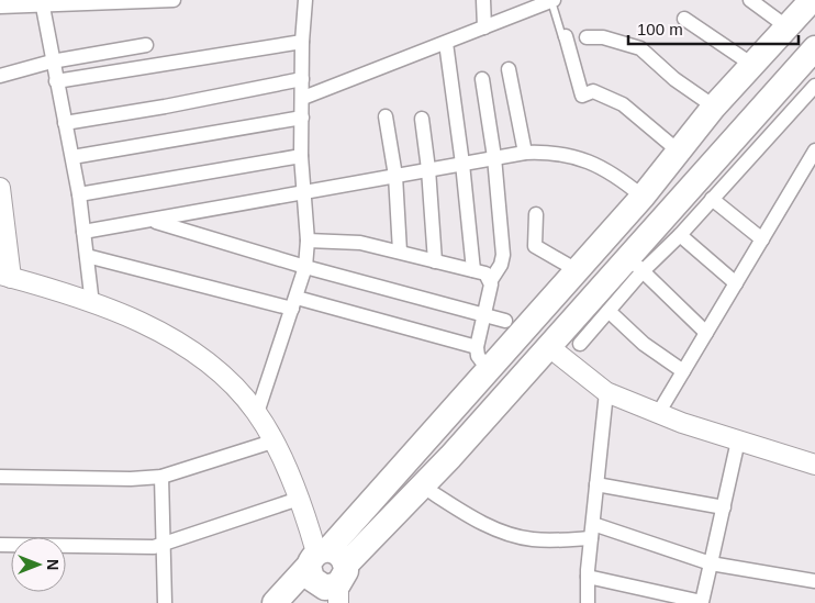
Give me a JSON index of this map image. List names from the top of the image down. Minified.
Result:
{"scale_bar":"100 m","north":"right"}
